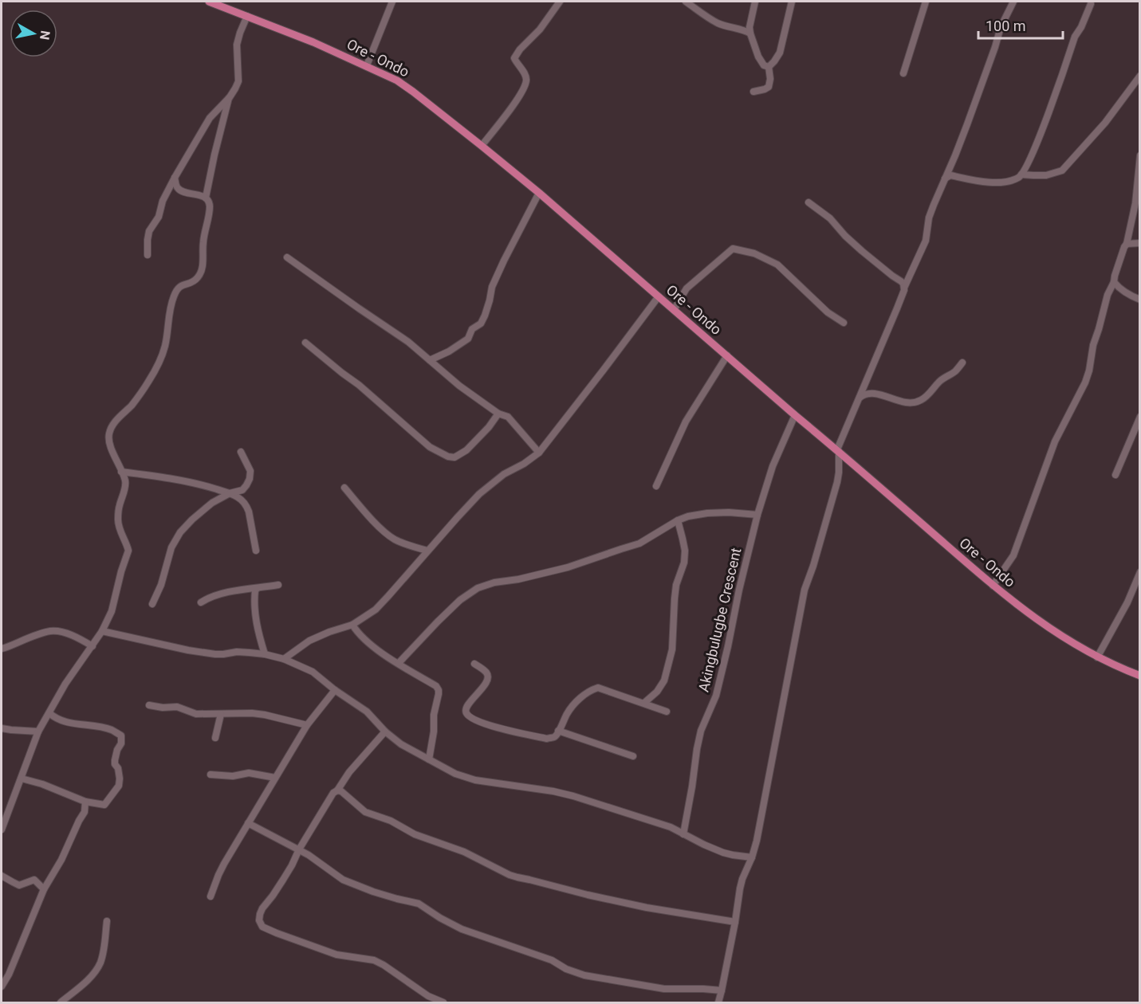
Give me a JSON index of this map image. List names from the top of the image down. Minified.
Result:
{"streets":{"main road":["Ore - Ondo"],"street":["Akingbulugbe Crescent"]},"crossings":[["Ore - Ondo","Akingbulugbe Crescent"]],"scale_bar":"100 m","north":"right"}
